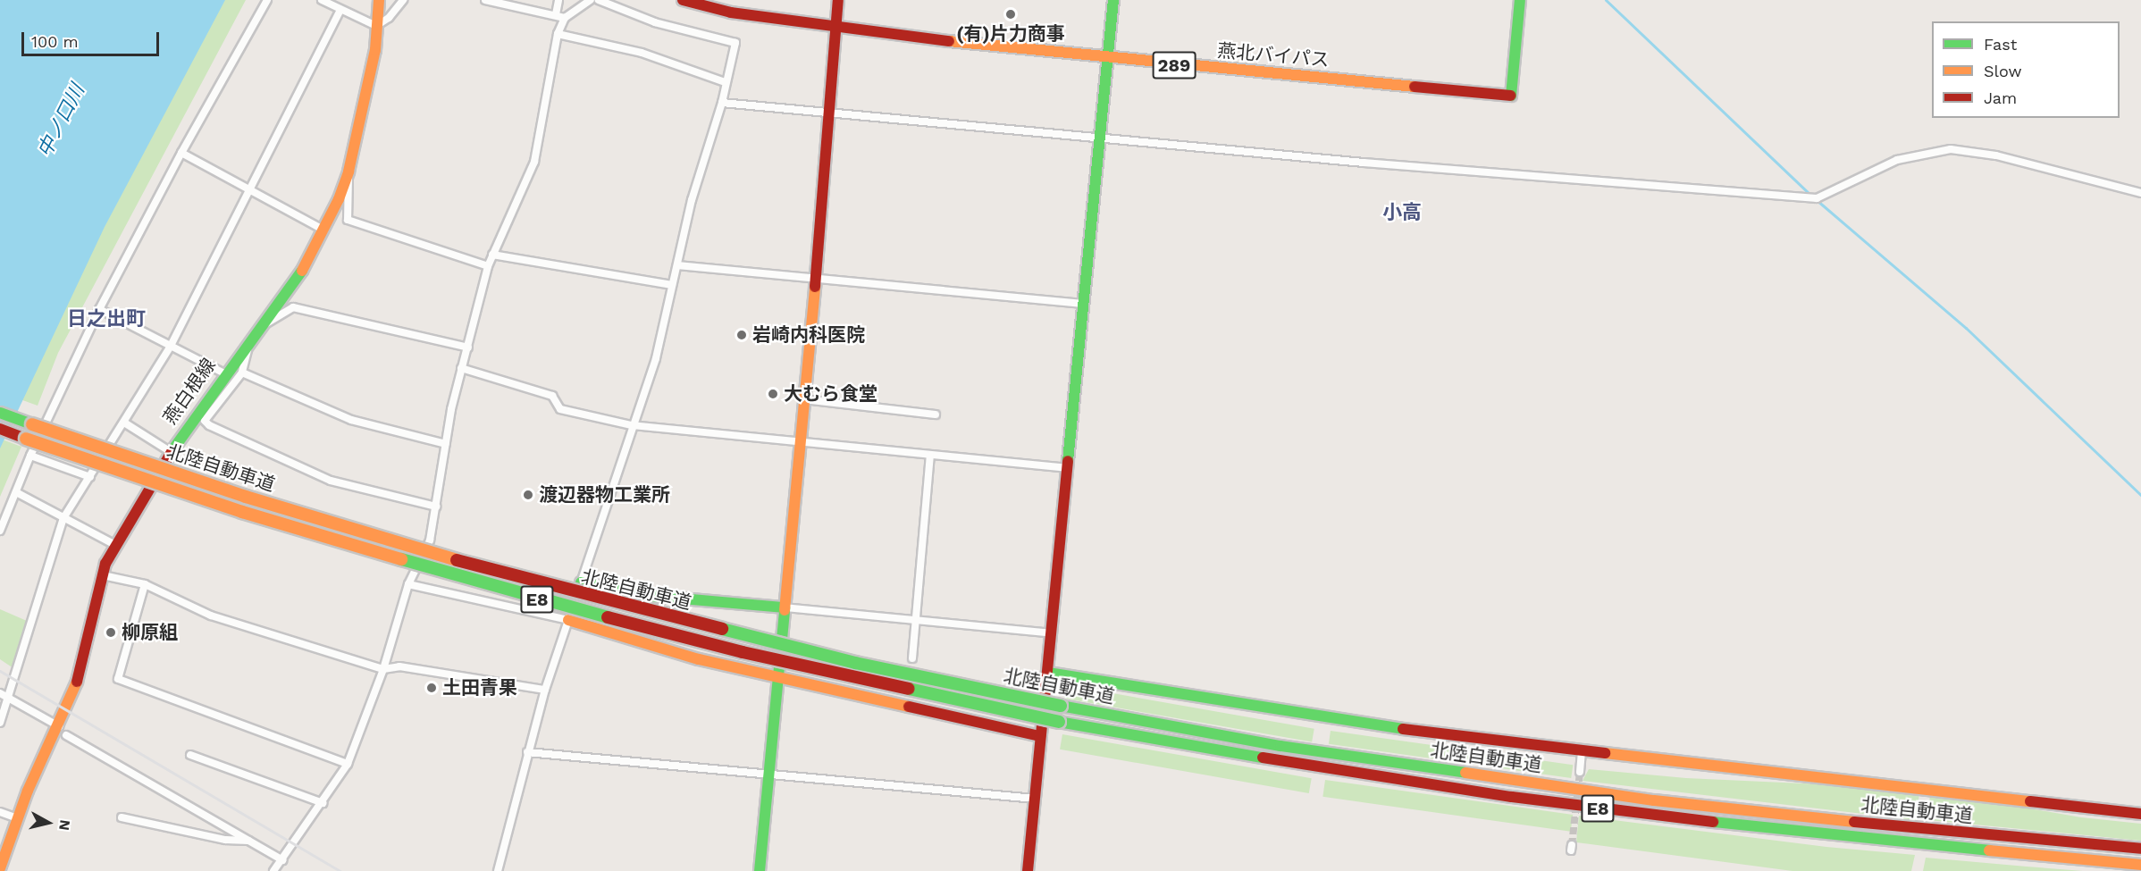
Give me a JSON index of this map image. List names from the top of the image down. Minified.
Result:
{"streets":{"main road":["燕北バイパス","289","燕白根線","北陸自動車道","E8"]},"districts":["小高","日之出町"],"water":["中ノ口川"],"places":["(有)片力商事","岩崎内科医院","大むら食堂","渡辺器物工業所","柳原組","土田青果"],"legend":["Fast","Slow","Jam"],"scale_bar":"100 m","north":"right"}
